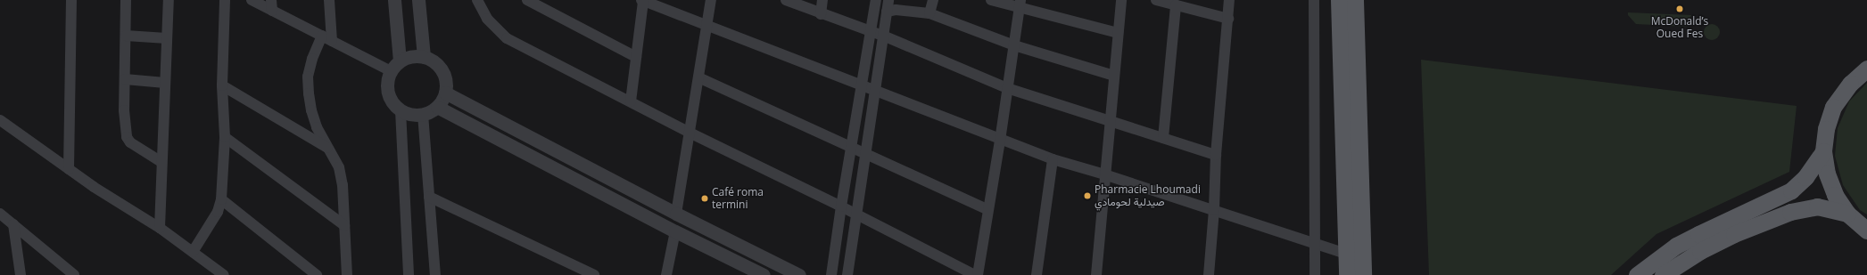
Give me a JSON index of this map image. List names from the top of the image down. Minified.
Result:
{"places":["McDonald’s Oued Fes","Pharmacie Lhoumadi صيدلية لحومادي","Café roma termini"]}
